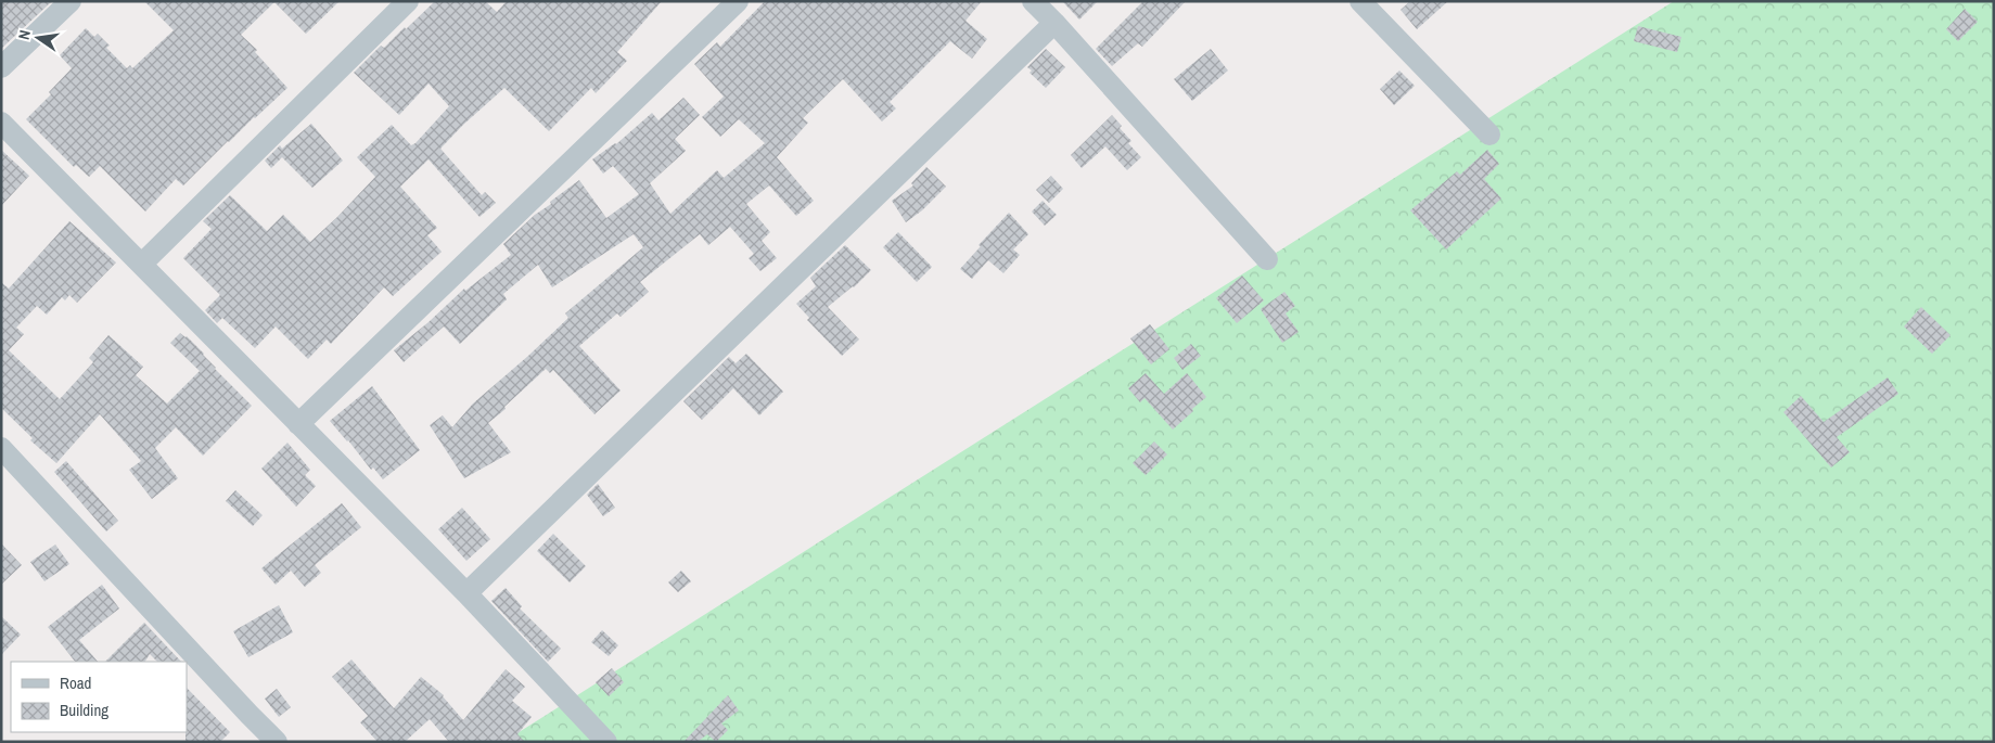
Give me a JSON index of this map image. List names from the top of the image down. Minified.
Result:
{"legend":["Road","Building"],"north":"left"}
